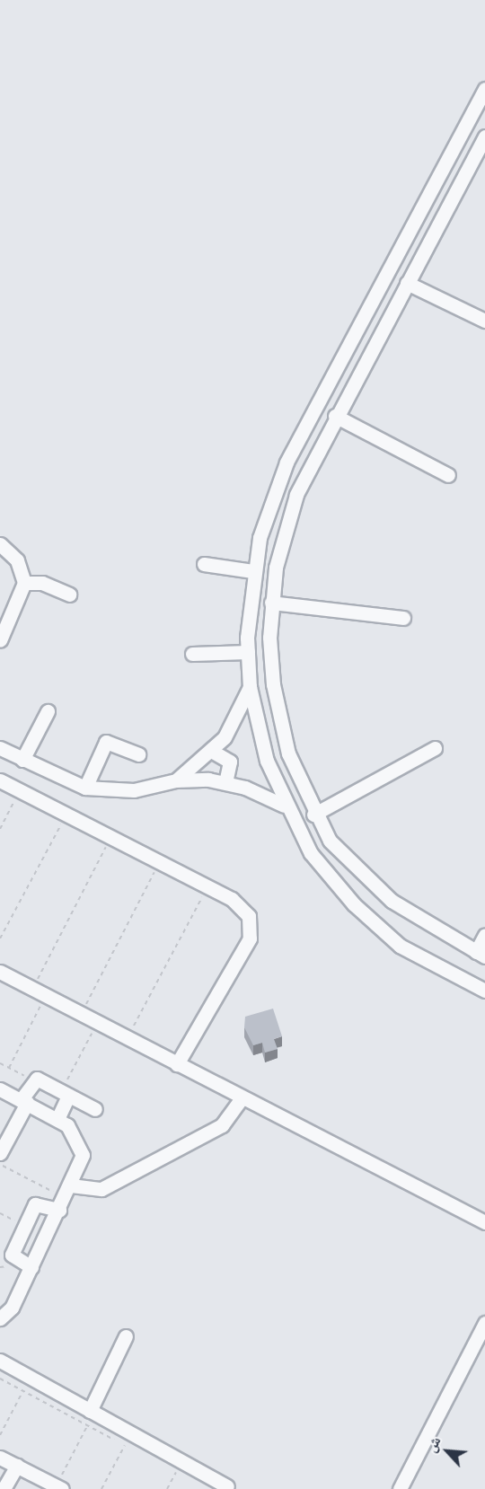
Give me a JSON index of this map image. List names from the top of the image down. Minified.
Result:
{"north":"top left"}
